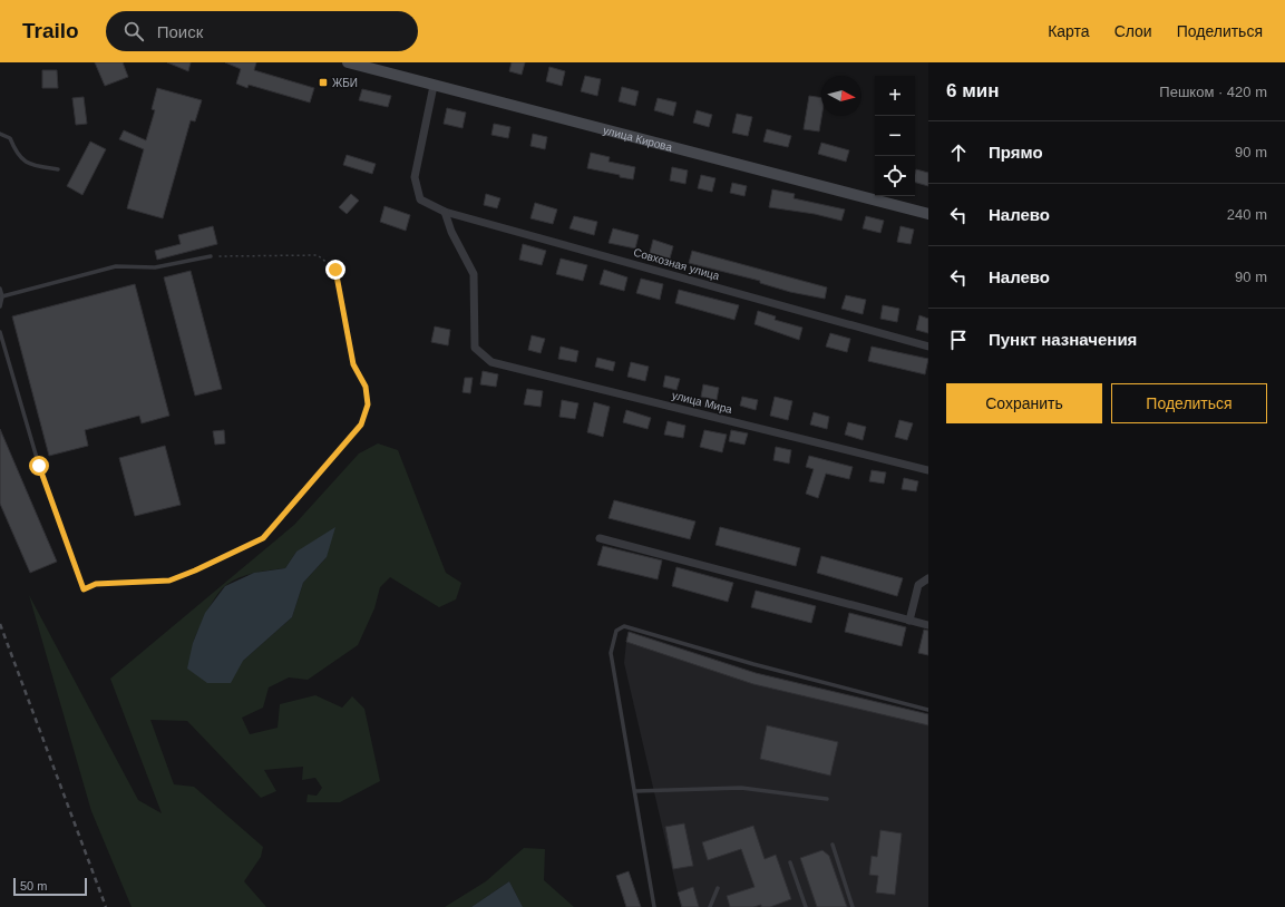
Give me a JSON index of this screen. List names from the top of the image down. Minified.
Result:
{"streets":{"street":["улица Кирова","Совхозная улица","улица Мира"]},"crossings":[["улица Кирова","Совхозная улица"],["Совхозная улица","улица Мира"]],"places":{"transit":["ЖБИ"]},"scale_bar":"50 m","north":"right","page":{"header":"Trailo","search":"Поиск","nav":["Карта","Слои","Поделиться"],"heading":["6 мин","Пешком · 420 m"],"map_buttons":["+","−"],"list":[["Прямо","90 m"],["Налево","240 m"],["Налево","90 m"],"Пункт назначения"],"buttons":["Сохранить","Поделиться"],"scale":"50 m"}}
